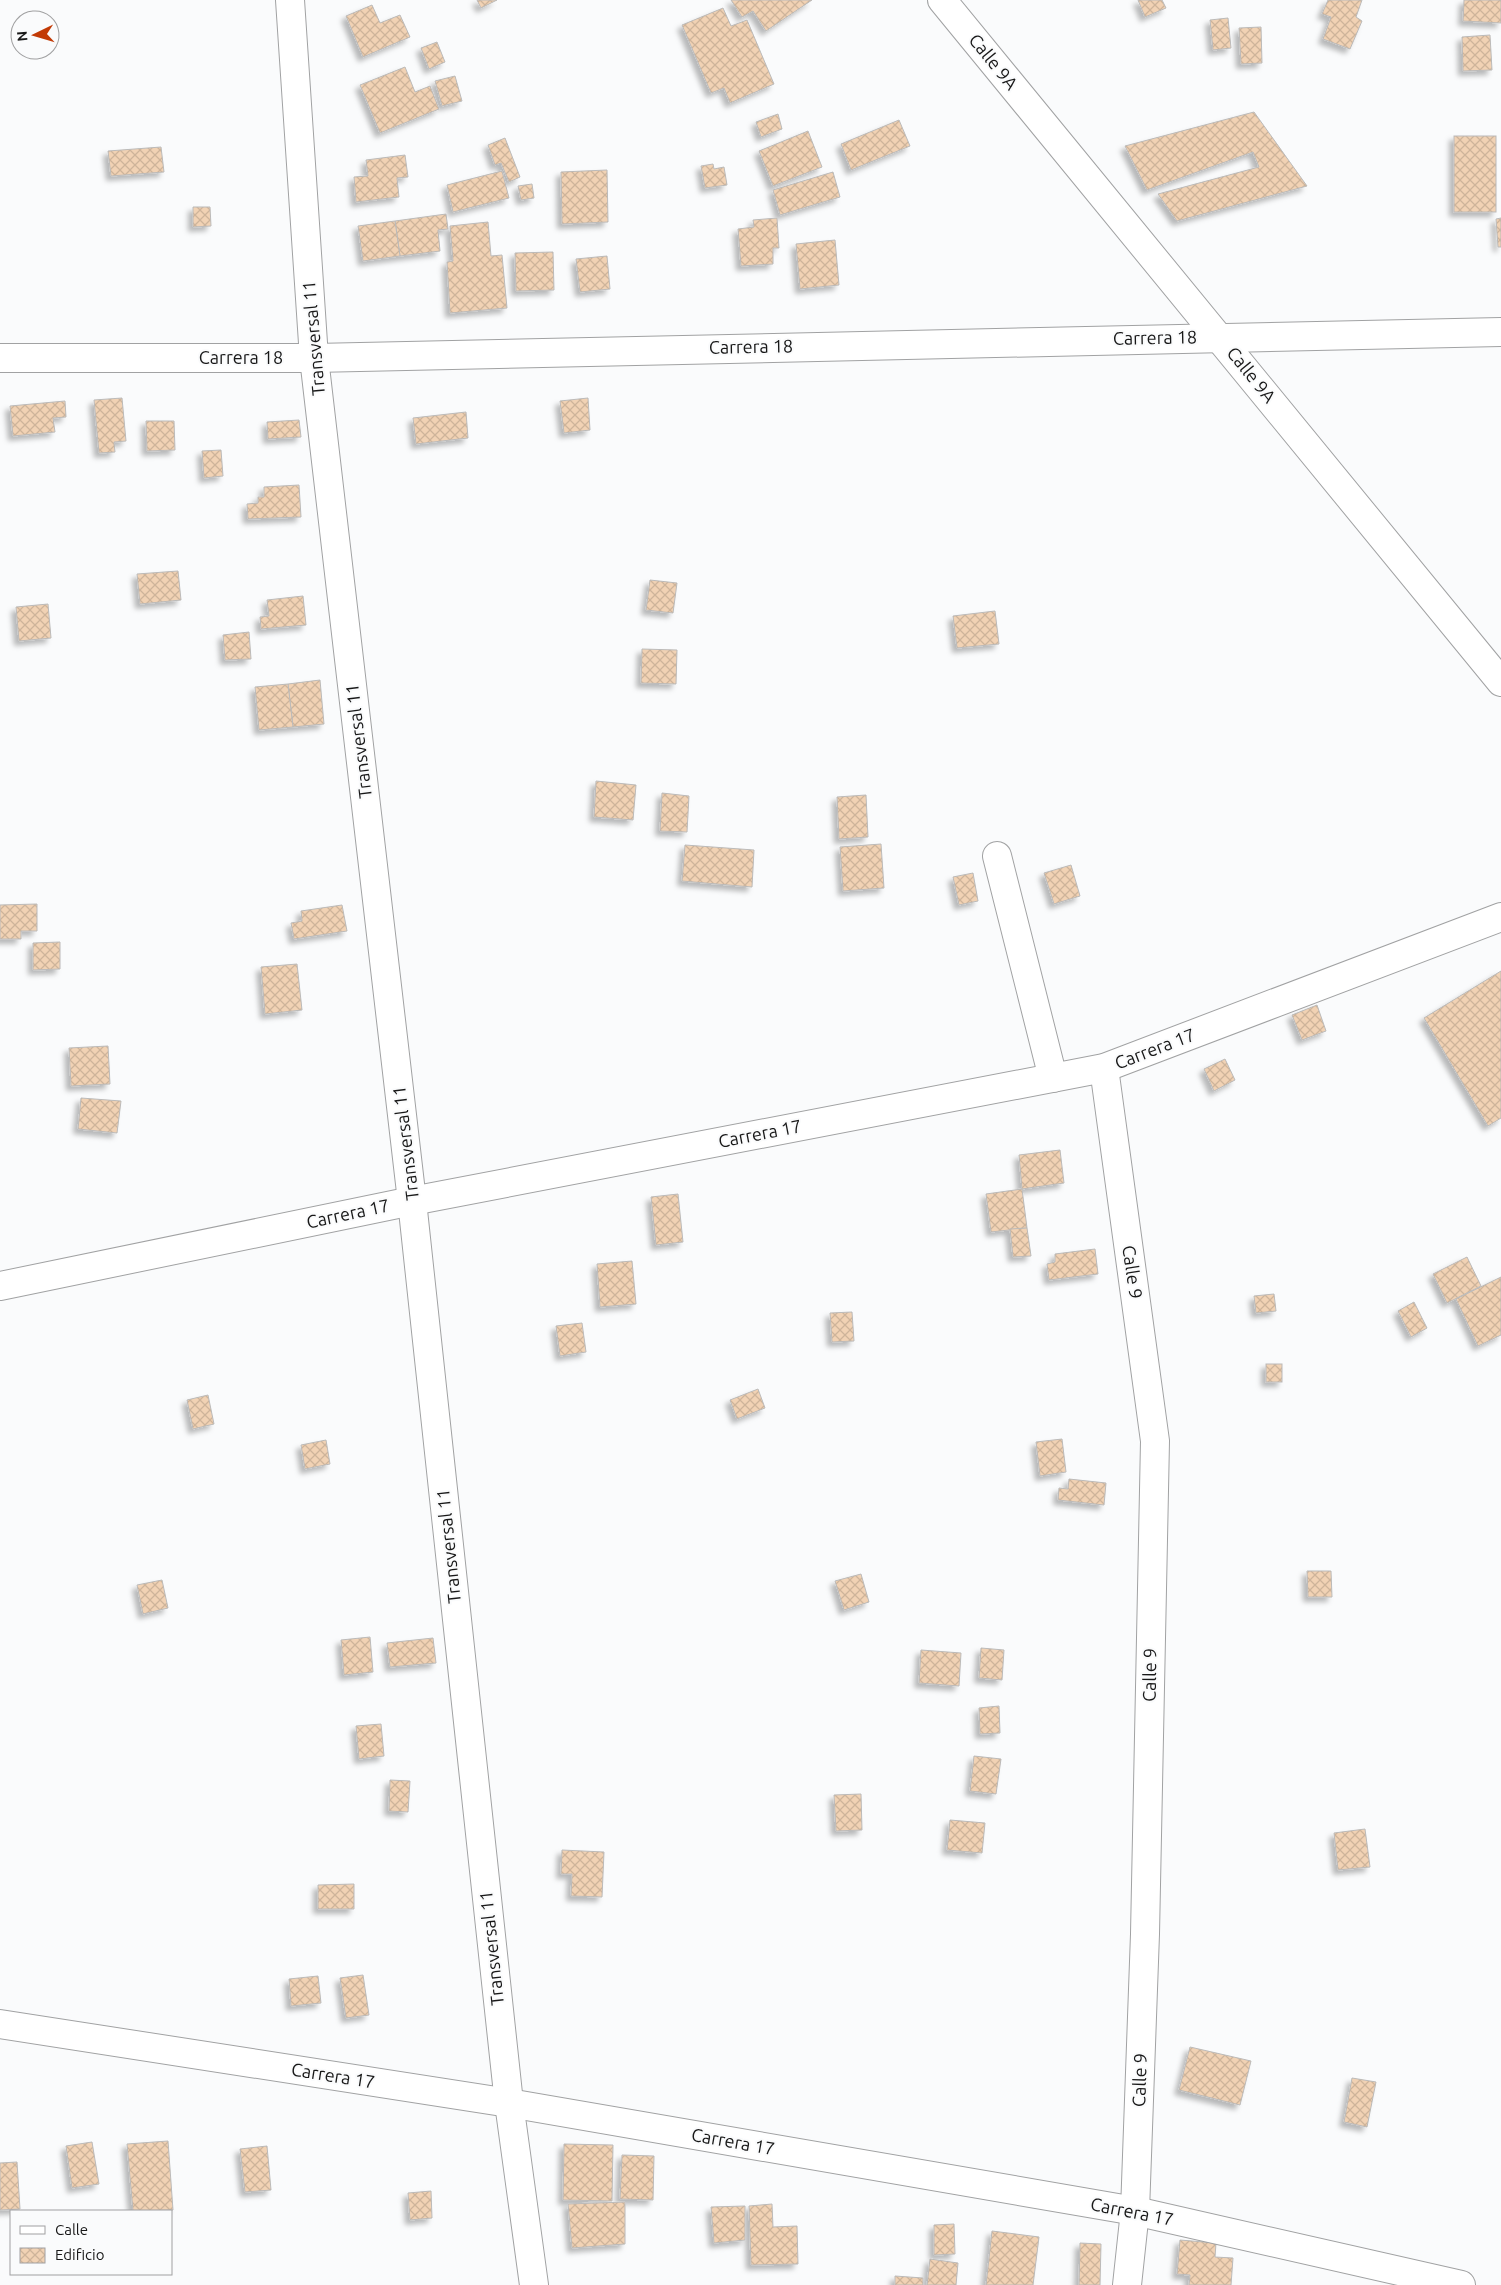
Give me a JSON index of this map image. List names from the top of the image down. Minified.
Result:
{"streets":{"street":["Calle 9A","Transversal 11","Carrera 18","Carrera 17","Calle 9"]},"crossings":[["Calle 9A","Carrera 18"],["Transversal 11","Carrera 18"],["Transversal 11","Carrera 17"],["Carrera 17","Calle 9"]],"legend":["Calle","Edificio"],"north":"left"}
